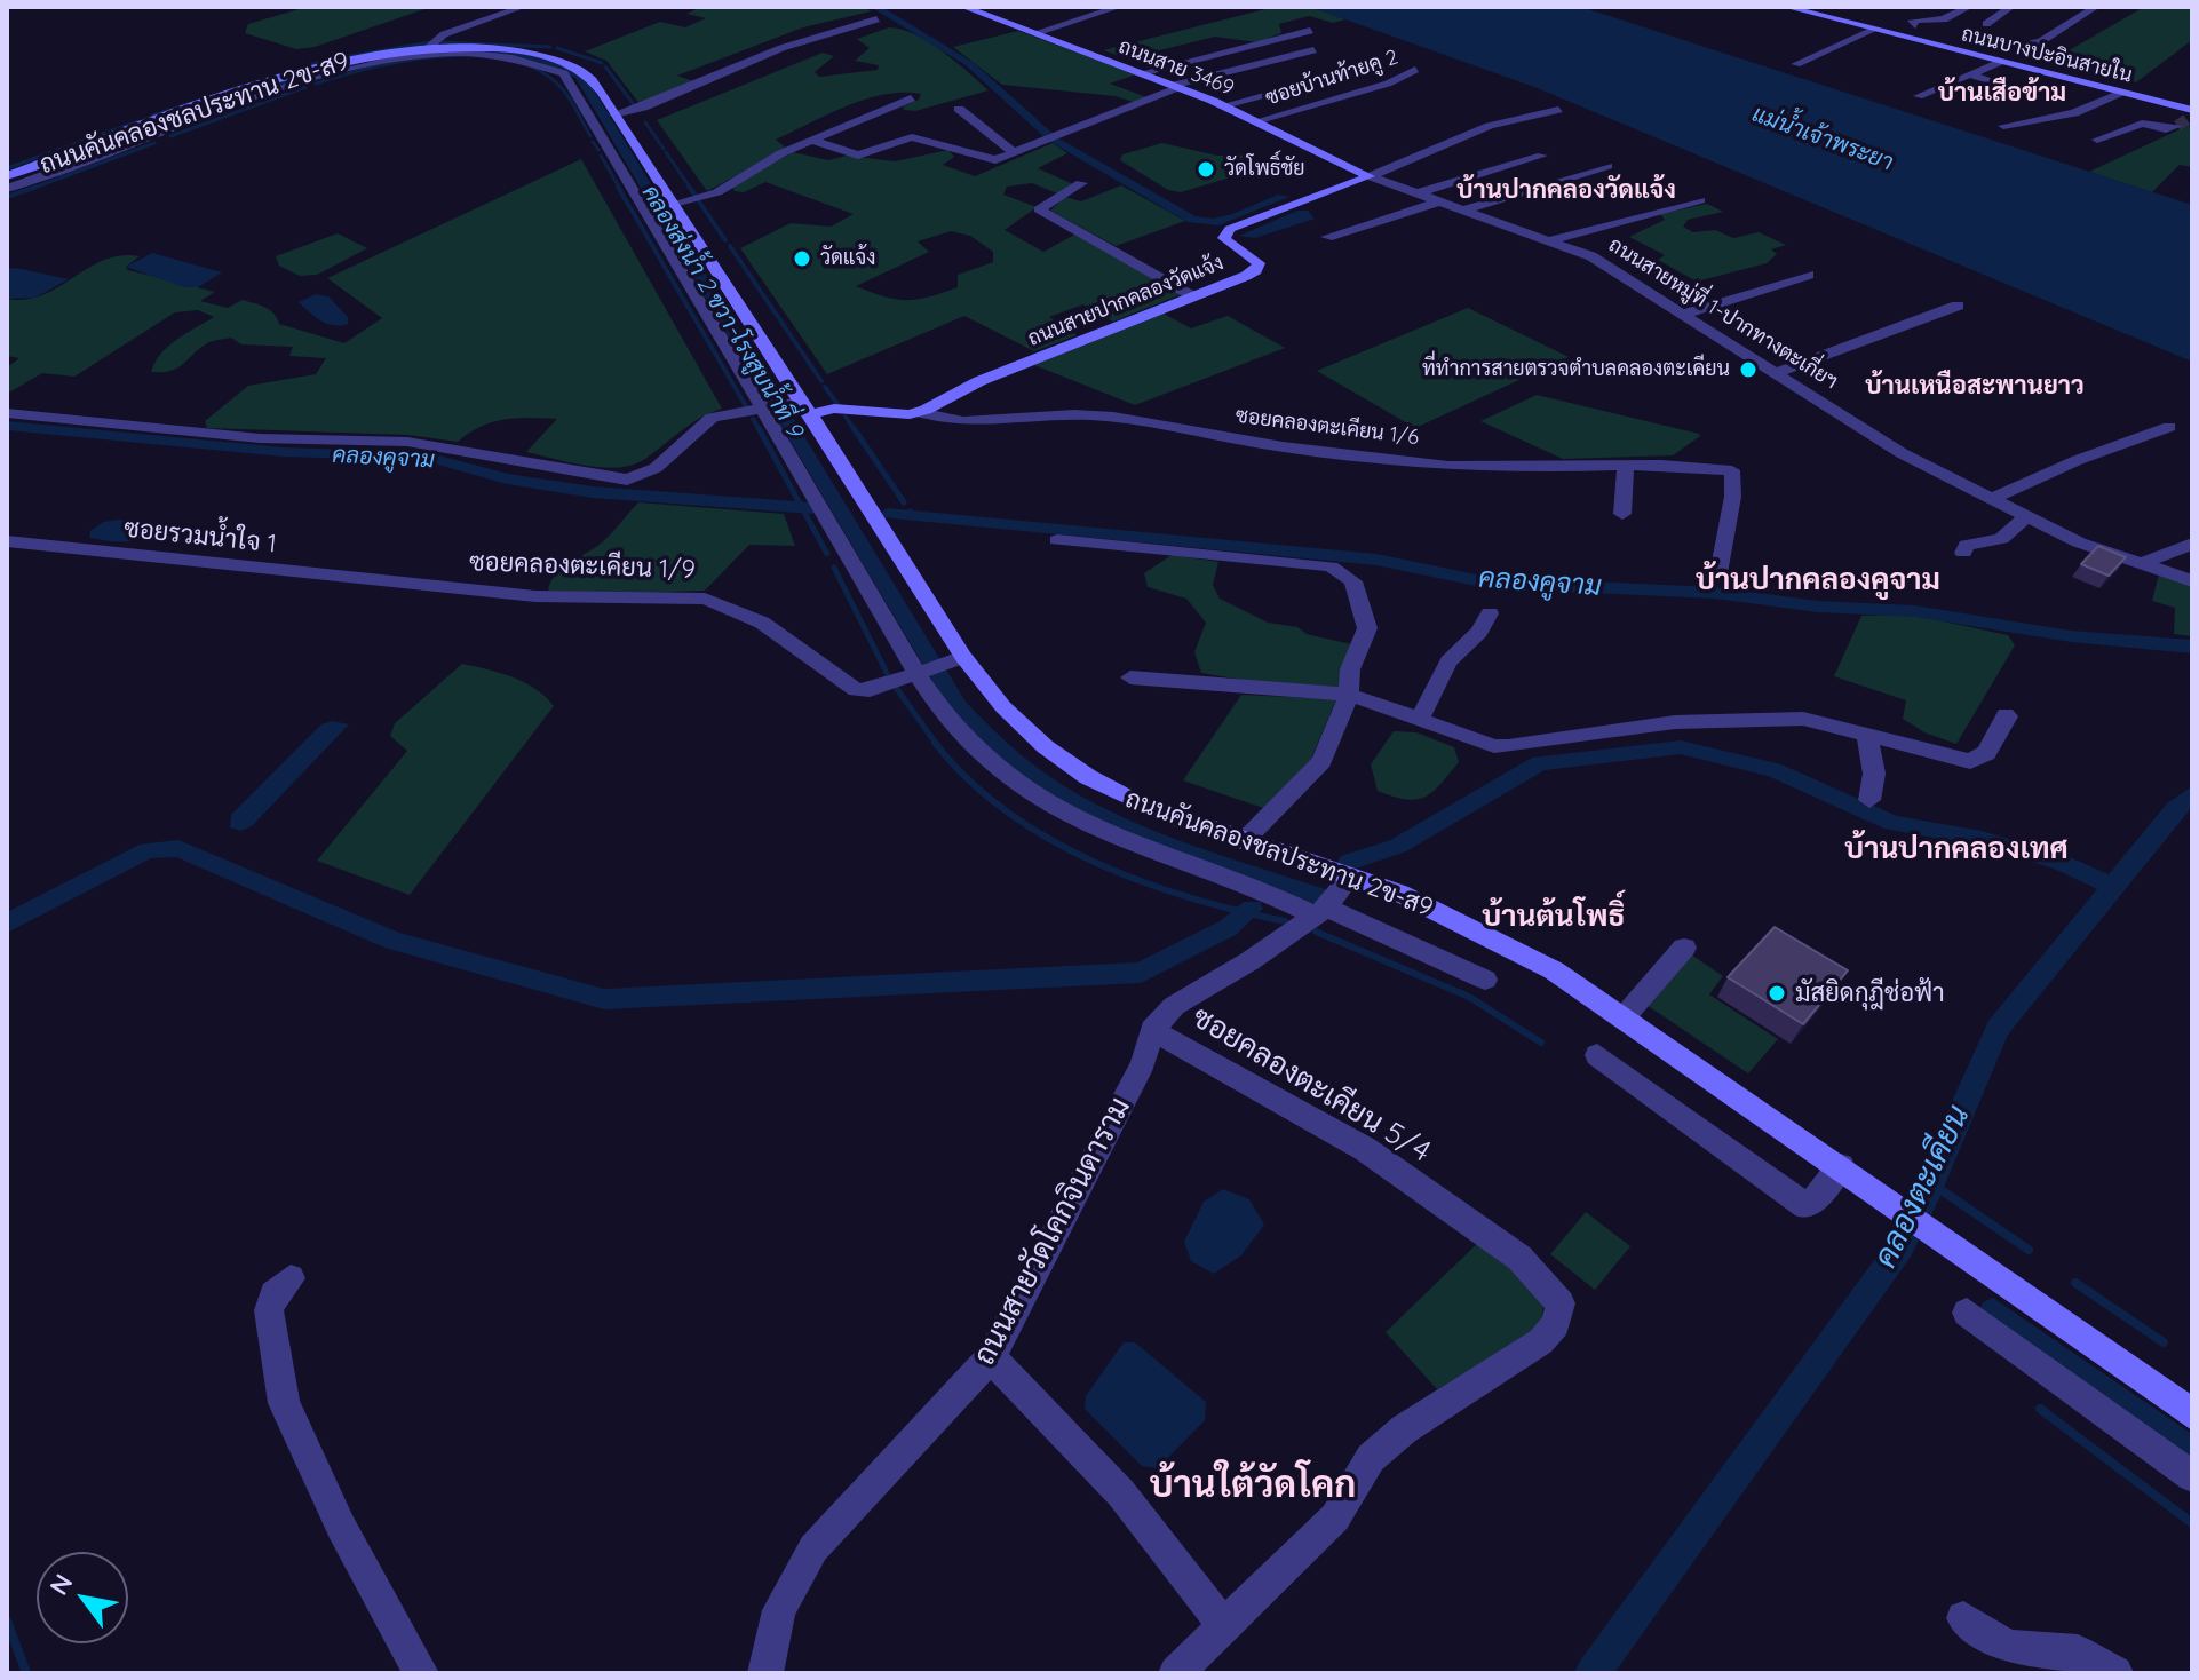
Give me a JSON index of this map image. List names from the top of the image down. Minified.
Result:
{"streets":{"street":["ถนนบางปะอินสายใน","ถนนสาย 3469","ซอยบ้านท้ายคู 2","ถนนคันคลองชลประทาน 2ข-ส9","ถนนสายปากคลองวัดแจ้ง","ถนนสายหมู่ที่ 1-ปากทางตะเกี่ยฯ","ซอยคลองตะเคียน 1/6","ซอยรวมน้ำใจ 1","ซอยคลองตะเคียน 1/9","ซอยคลองตะเคียน 5/4","ถนนสายวัดโคกจินดาราม"]},"crossings":[["ถนนสาย 3469","ซอยบ้านท้ายคู 2"],["ถนนสาย 3469","ถนนสายปากคลองวัดแจ้ง"],["ถนนสาย 3469","ถนนสายหมู่ที่ 1-ปากทางตะเกี่ยฯ"],["ถนนคันคลองชลประทาน 2ข-ส9","ถนนสายปากคลองวัดแจ้ง"],["ถนนคันคลองชลประทาน 2ข-ส9","ซอยคลองตะเคียน 1/9"],["ถนนคันคลองชลประทาน 2ข-ส9","ถนนสายวัดโคกจินดาราม"],["ถนนสายปากคลองวัดแจ้ง","ถนนสายหมู่ที่ 1-ปากทางตะเกี่ยฯ"],["ถนนสายปากคลองวัดแจ้ง","ซอยคลองตะเคียน 1/6"],["ซอยรวมน้ำใจ 1","ซอยคลองตะเคียน 1/9"],["ซอยคลองตะเคียน 5/4","ถนนสายวัดโคกจินดาราม"]],"districts":["บ้านเสือข้าม","บ้านปากคลองวัดแจ้ง","บ้านเหนือสะพานยาว","บ้านปากคลองคูจาม","บ้านปากคลองเทศ","บ้านต้นโพธิ์","บ้านใต้วัดโคก"],"water":["แม่น้ำเจ้าพระยา","คลองส่งน้ำ 2 ขวา-โรงสูบน้ำที่ 9","คลองคูจาม","คลองตะเคียน"],"places":["วัดโพธิ์ชัย","วัดแจ้ง","ที่ทำการสายตรวจตำบลคลองตะเคียน","มัสยิดกุฎีช่อฟ้า"],"north":"top left"}
